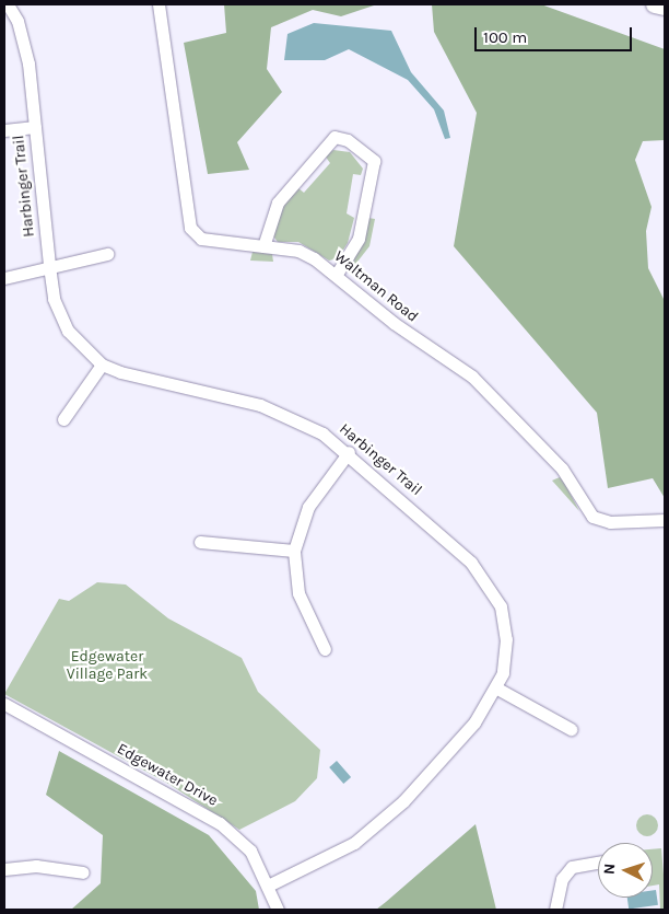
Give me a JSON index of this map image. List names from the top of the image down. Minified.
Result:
{"streets":{"street":["Harbinger Trail","Waltman Road","Edgewater Drive"]},"crossings":[["Harbinger Trail","Edgewater Drive"]],"parks":["Edgewater Village Park"],"scale_bar":"100 m","north":"left"}
